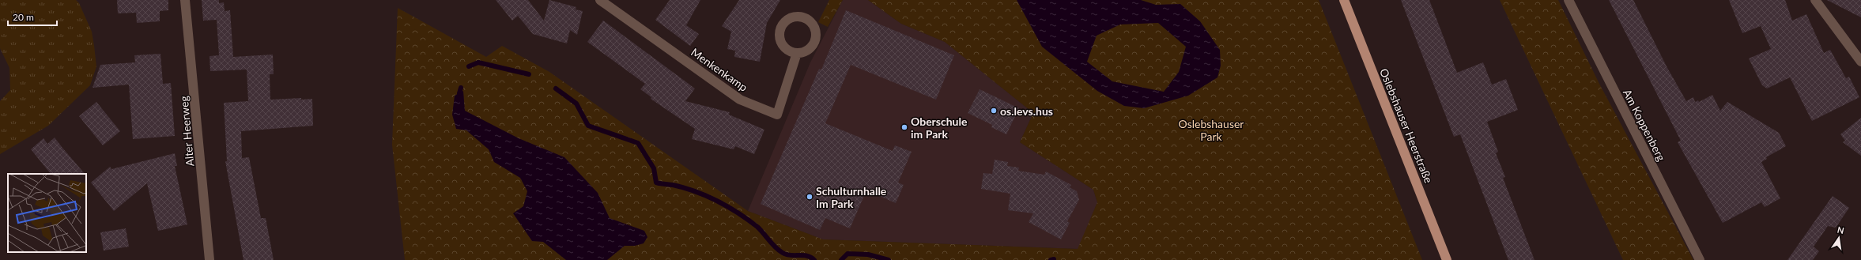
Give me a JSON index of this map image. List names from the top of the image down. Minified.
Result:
{"streets":{"main road":["Oslebshauser Heerstraße"],"street":["Menkenkamp","Am Koppenberg","Alter Heerweg"]},"parks":["Oslebshauser Park"],"places":["os.levs.hus","Oberschule im Park","Schulturnhalle Im Park"],"scale_bar":"20 m","north":"top"}
